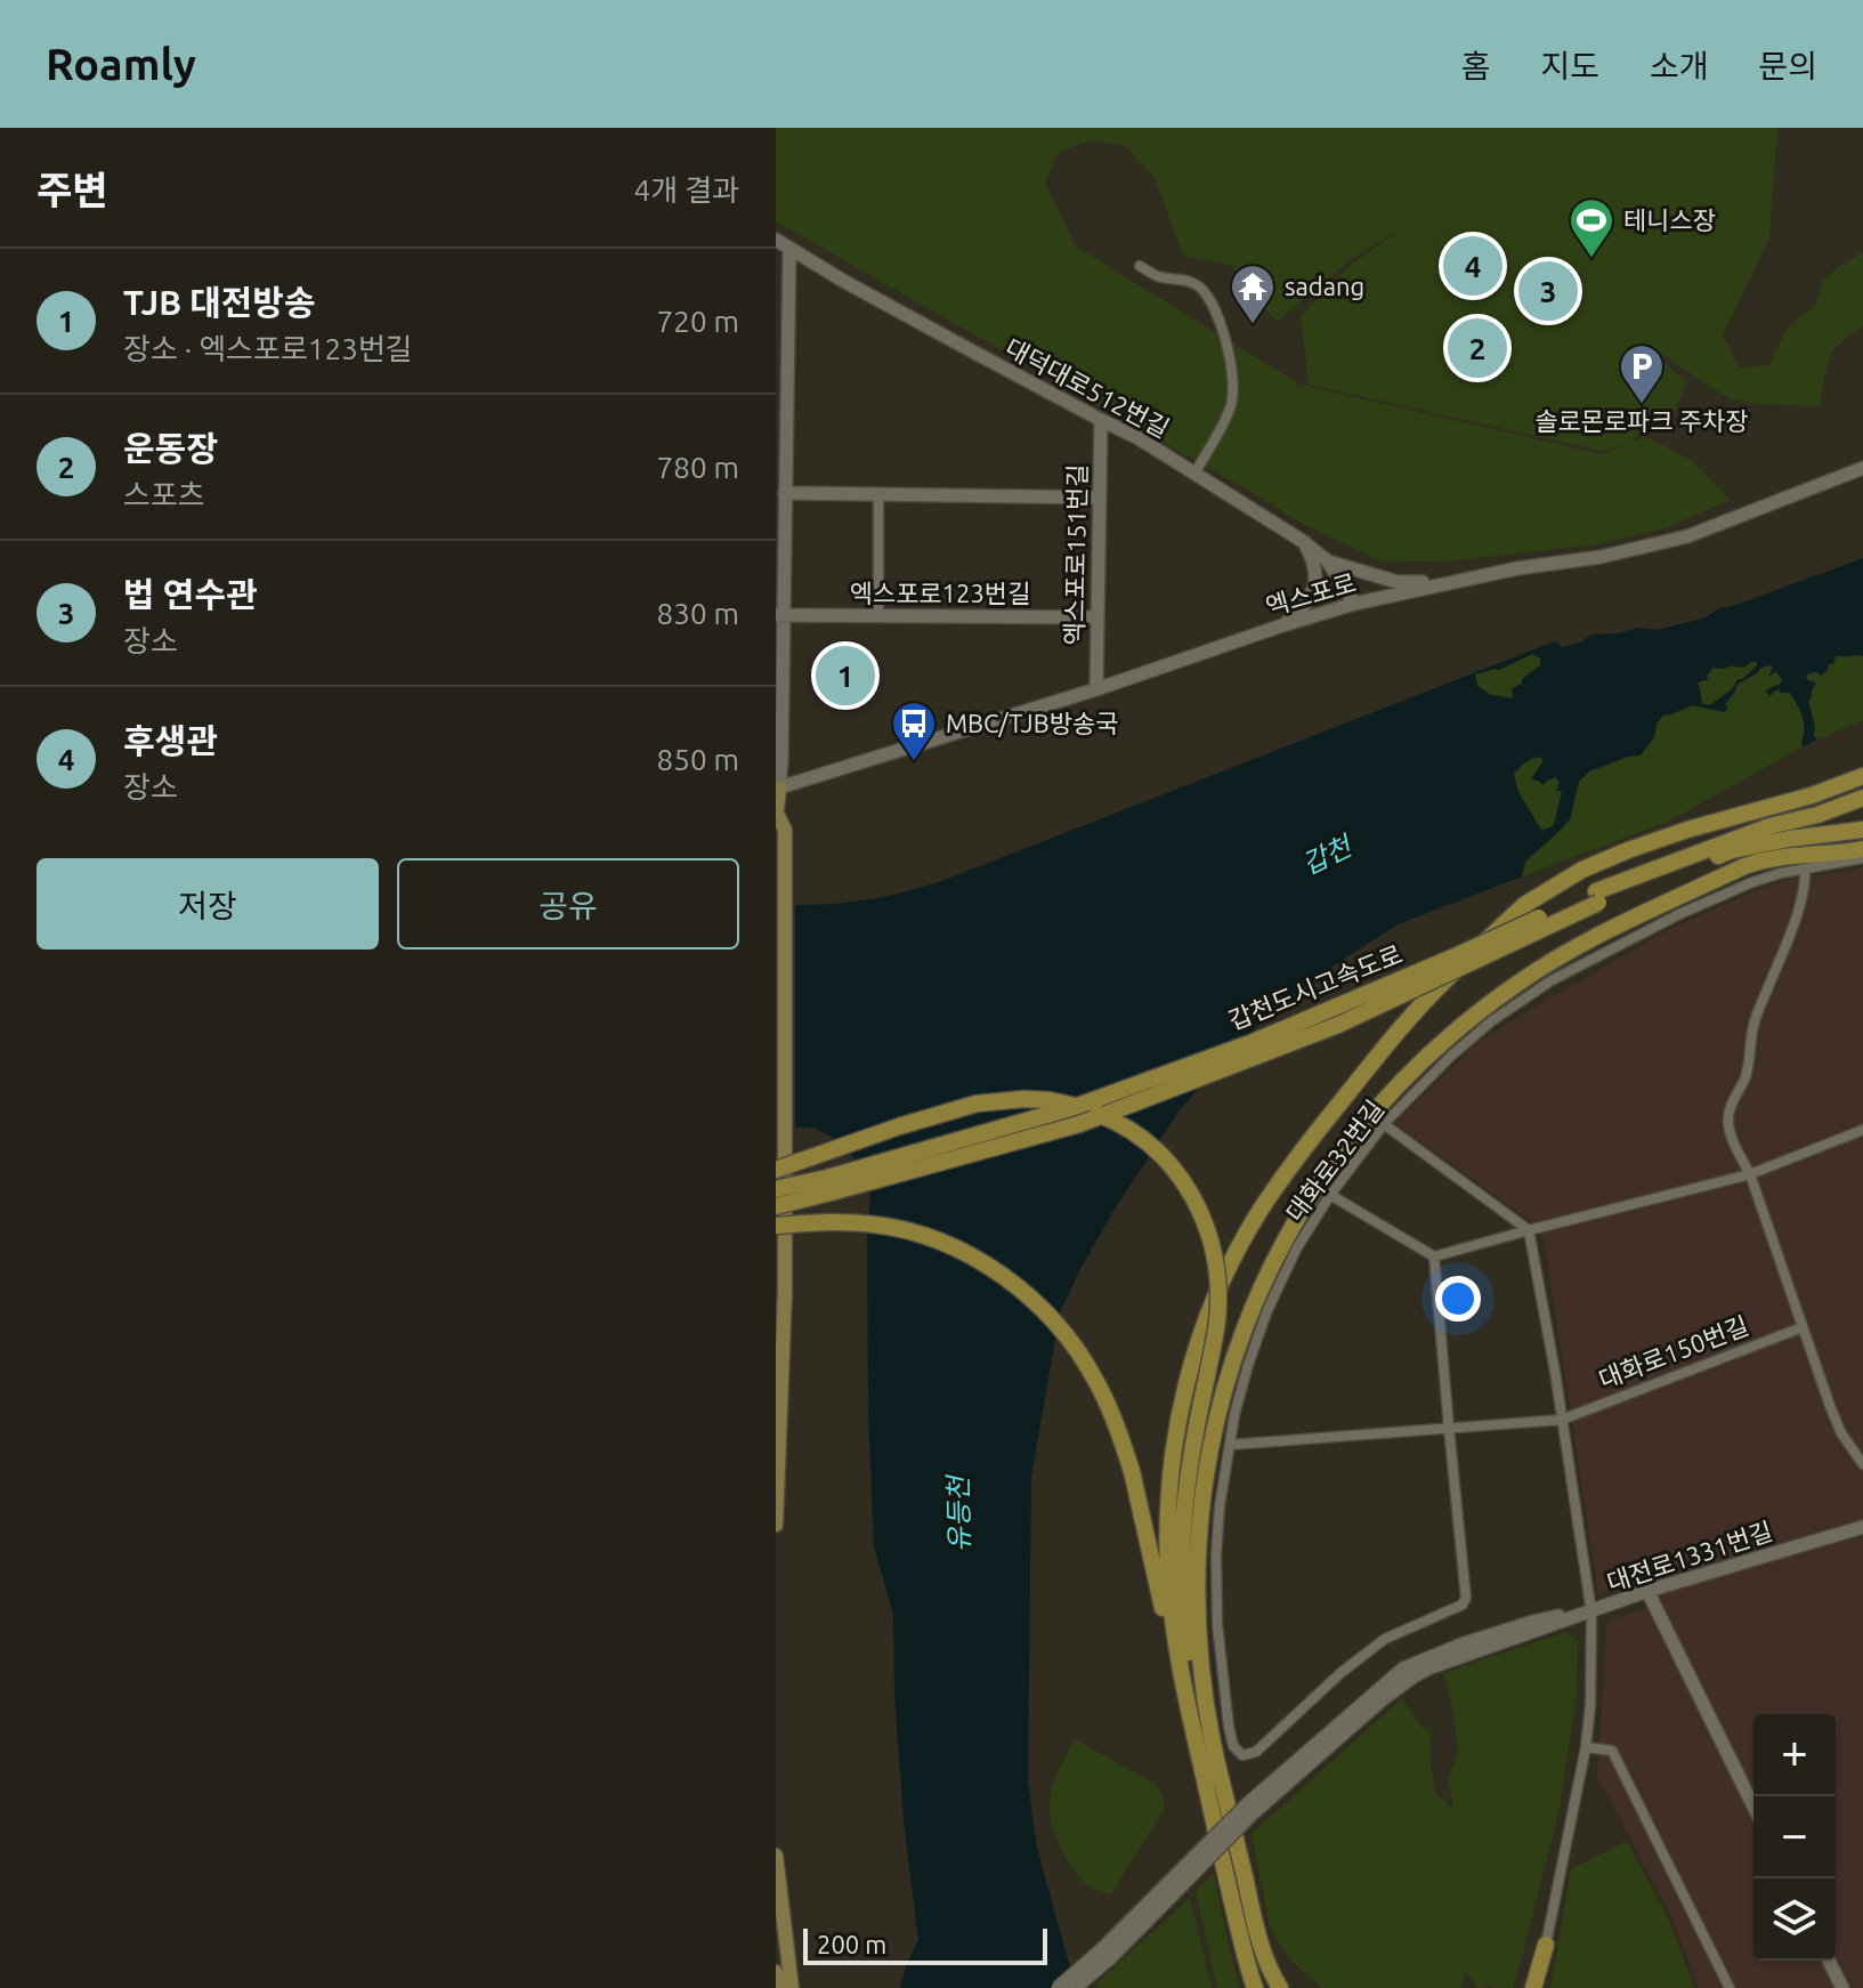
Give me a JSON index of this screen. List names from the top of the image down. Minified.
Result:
{"streets":{"highway":["갑천도시고속도로"],"street":["대덕대로512번길","엑스포로151번길","엑스포로123번길","엑스포로","대화로32번길","대화로150번길","대전로1331번길"]},"crossings":[["대덕대로512번길","엑스포로151번길"],["대덕대로512번길","엑스포로"],["엑스포로151번길","엑스포로123번길"],["엑스포로151번길","엑스포로"],["대화로32번길","대화로150번길"]],"water":["갑천","유등천"],"places":{"sports":["테니스장"],"temple":["sadang"],"parking":["솔로몬로파크 주차장"],"bus stop":["MBC/TJB방송국"]},"scale_bar":"200 m","page":{"header":"Roamly","nav":["홈","지도","소개","문의"],"heading":["주변","4개 결과"],"pins":["4","3","2","1"],"list":[{"mark":"1","name":"TJB 대전방송","note":"장소 · 엑스포로123번길","value":"720 m"},{"mark":"2","name":"운동장","note":"스포츠","value":"780 m"},{"mark":"3","name":"법 연수관","note":"장소","value":"830 m"},{"mark":"4","name":"후생관","note":"장소","value":"850 m"}],"buttons":["저장","공유"],"map_buttons":["+","−"],"scale":"200 m"}}
